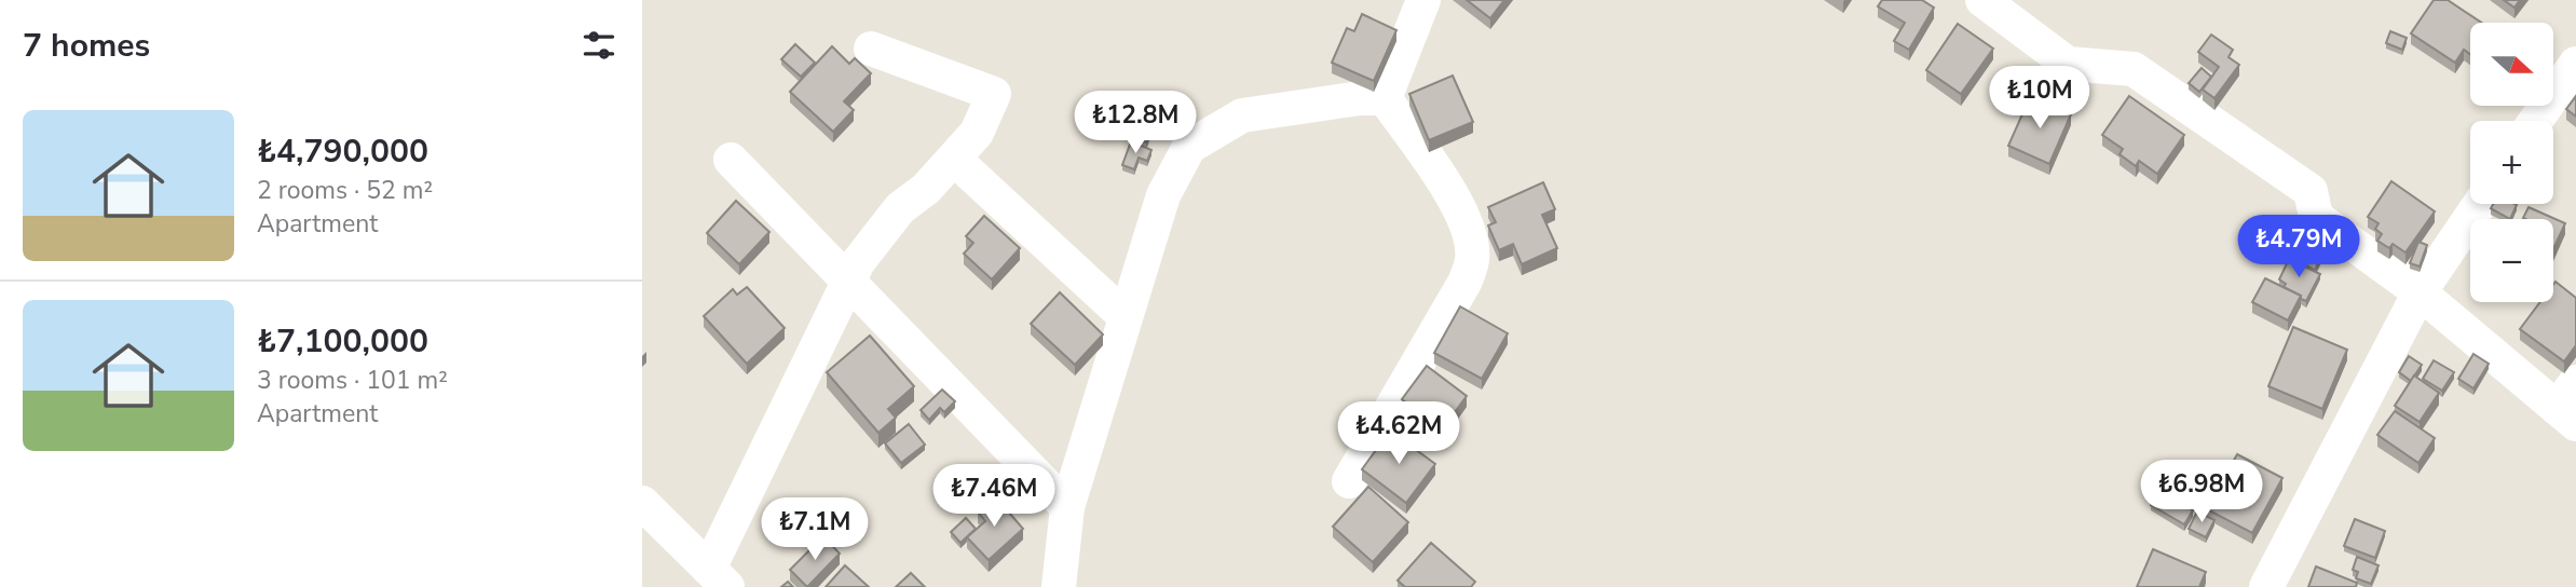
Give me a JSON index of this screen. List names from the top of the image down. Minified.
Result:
{"north":"right","page":{"heading":"7 homes","map_buttons":["+","−"],"price":["₺10M","₺12.8M","₺4.79M","₺4.62M","₺6.98M","₺7.46M","₺7.1M"],"list":[{"name":"₺4,790,000","note":"2 rooms · 52 m² · Apartment"},{"name":"₺7,100,000","note":"3 rooms · 101 m² · Apartment"}]}}
